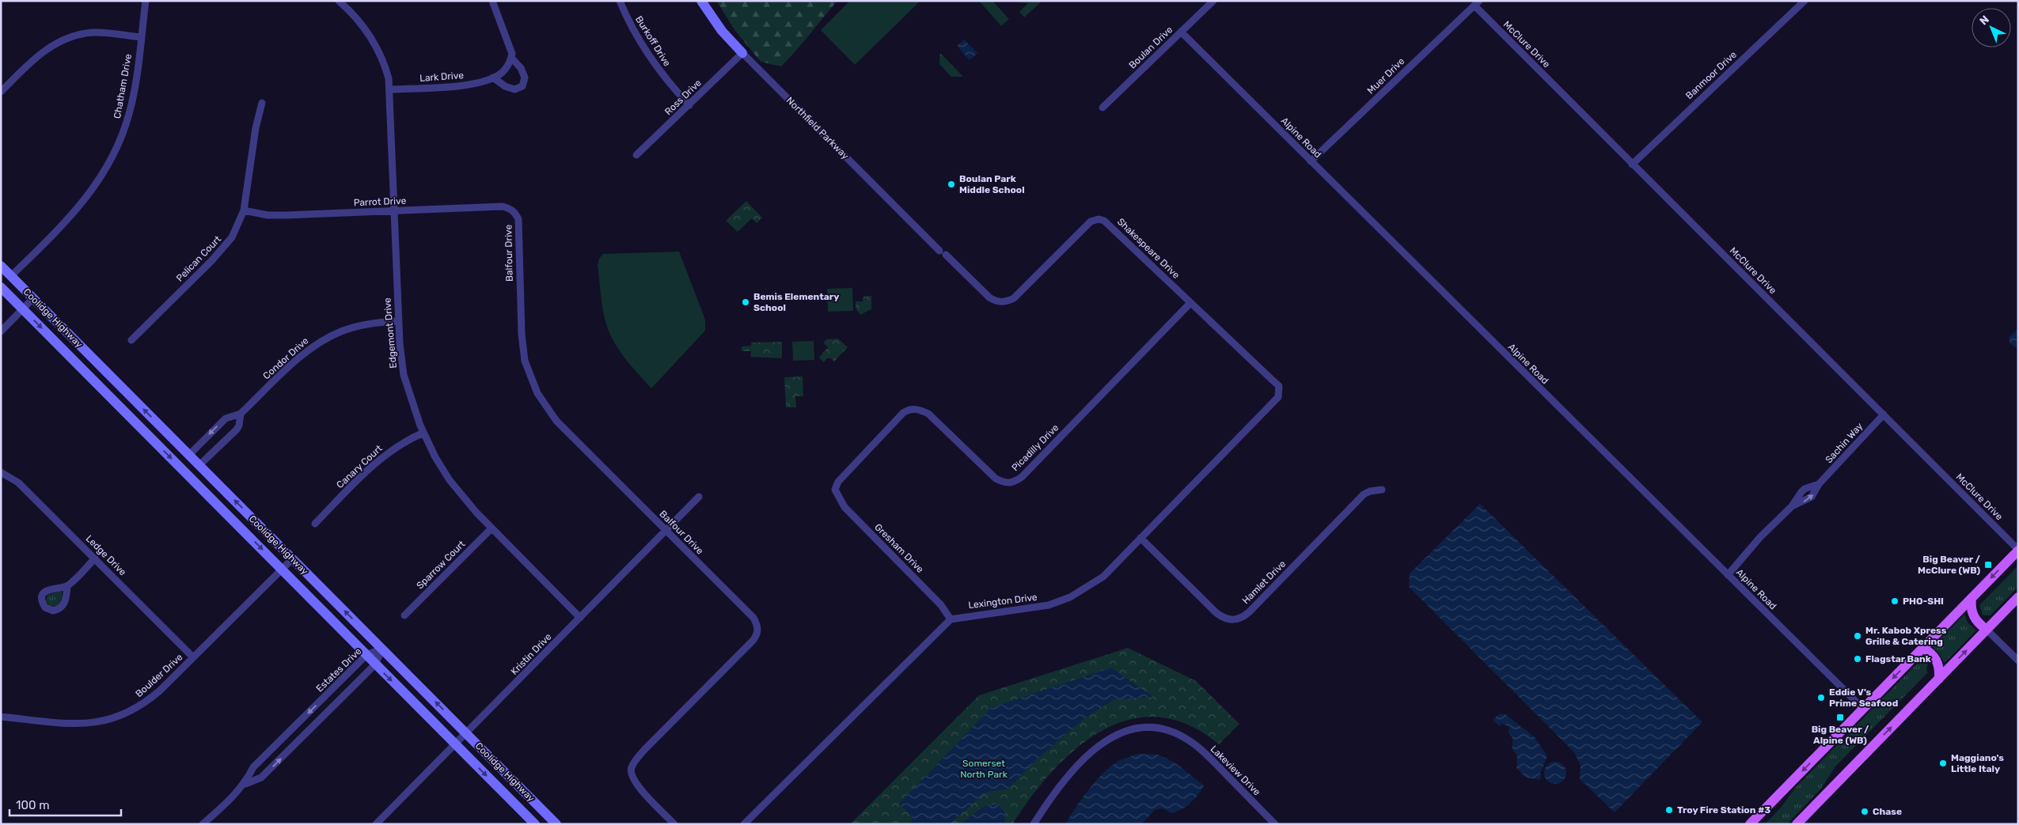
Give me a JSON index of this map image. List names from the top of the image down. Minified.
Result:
{"streets":{"main road":["Northfield Parkway","Coolidge Highway"],"street":["Burkoff Drive","McClure Drive","Boulan Drive","Banmoor Drive","Muer Drive","Lark Drive","Chatham Drive","Ross Drive","Alpine Road","Parrot Drive","Shakespeare Drive","Balfour Drive","Pelican Court","Edgemont Drive","Condor Drive","Sachin Way","Picadilly Drive","Canary Court","Gresham Drive","Ledge Drive","Sparrow Court","Hamlet Drive","Lexington Drive","Kristin Drive","Estates Drive","Boulder Drive","Lakeview Drive"]},"crossings":[["Burkoff Drive","Ross Drive"],["McClure Drive","Banmoor Drive"],["McClure Drive","Muer Drive"],["McClure Drive","Sachin Way"],["Boulan Drive","Alpine Road"],["Muer Drive","Alpine Road"],["Lark Drive","Edgemont Drive"],["Chatham Drive","Coolidge Highway"],["Ross Drive","Northfield Parkway"],["Alpine Road","Sachin Way"],["Parrot Drive","Balfour Drive"],["Parrot Drive","Pelican Court"],["Parrot Drive","Edgemont Drive"],["Shakespeare Drive","Picadilly Drive"],["Shakespeare Drive","Lexington Drive"],["Balfour Drive","Kristin Drive"],["Coolidge Highway","Condor Drive"],["Coolidge Highway","Kristin Drive"],["Coolidge Highway","Estates Drive"],["Coolidge Highway","Boulder Drive"],["Edgemont Drive","Condor Drive"],["Edgemont Drive","Canary Court"],["Edgemont Drive","Sparrow Court"],["Edgemont Drive","Kristin Drive"],["Picadilly Drive","Gresham Drive"],["Gresham Drive","Lexington Drive"],["Ledge Drive","Boulder Drive"],["Hamlet Drive","Lexington Drive"]],"parks":["Somerset North Park"],"places":{"other":["Boulan Park Middle School","Bemis Elementary School","PHO-SHI","Mr. Kabob Xpress Grille & Catering","Flagstar Bank","Eddie V's Prime Seafood","Maggiano's Little Italy","Troy Fire Station #3","Chase"],"transit":["Big Beaver / McClure (WB)","Big Beaver / Alpine (WB)"]},"scale_bar":"100 m","north":"top left"}
